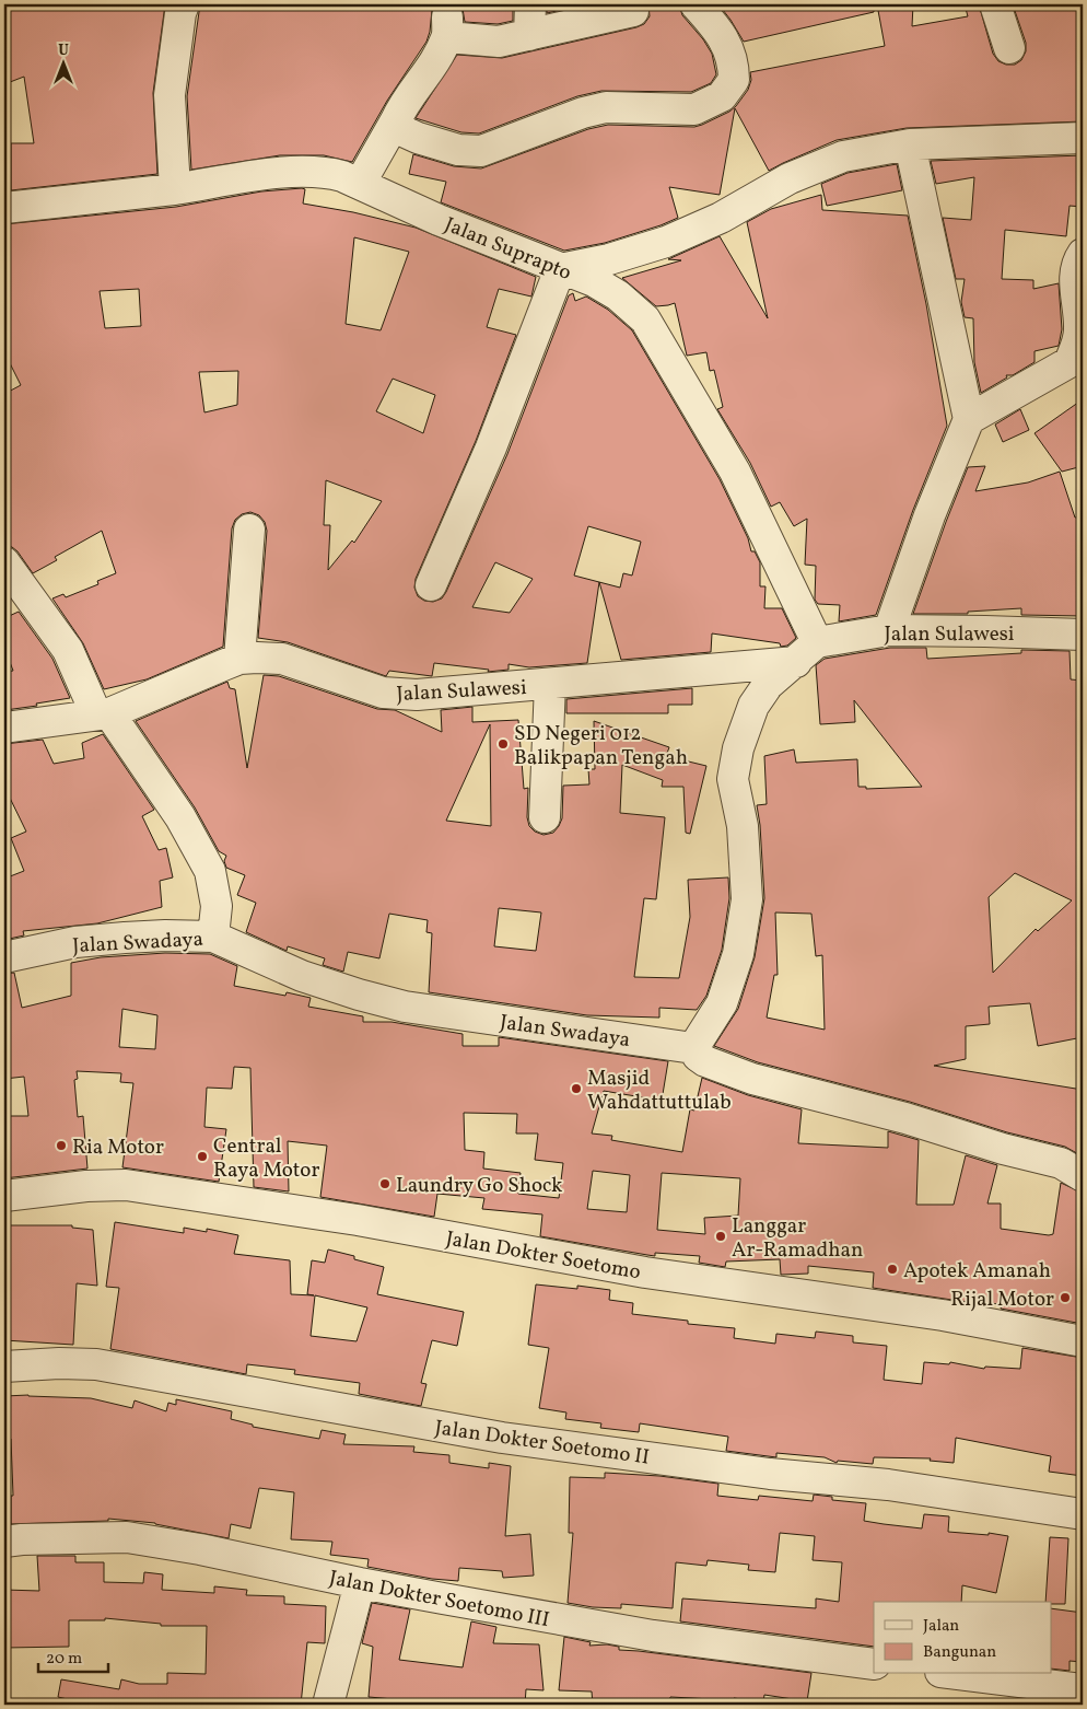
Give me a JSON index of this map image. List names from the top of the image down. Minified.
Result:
{"streets":{"street":["Jalan Suprapto","Jalan Sulawesi","Jalan Swadaya","Jalan Dokter Soetomo","Jalan Dokter Soetomo II","Jalan Dokter Soetomo III"]},"crossings":[["Jalan Suprapto","Jalan Sulawesi"]],"places":["SD Negeri 012 Balikpapan Tengah","Masjid Wahdattuttulab","Ria Motor","Central Raya Motor","Laundry Go Shock","Langgar Ar-Ramadhan","Apotek Amanah","Rijal Motor"],"legend":["Jalan","Bangunan"],"scale_bar":"20 m","north":"top"}
